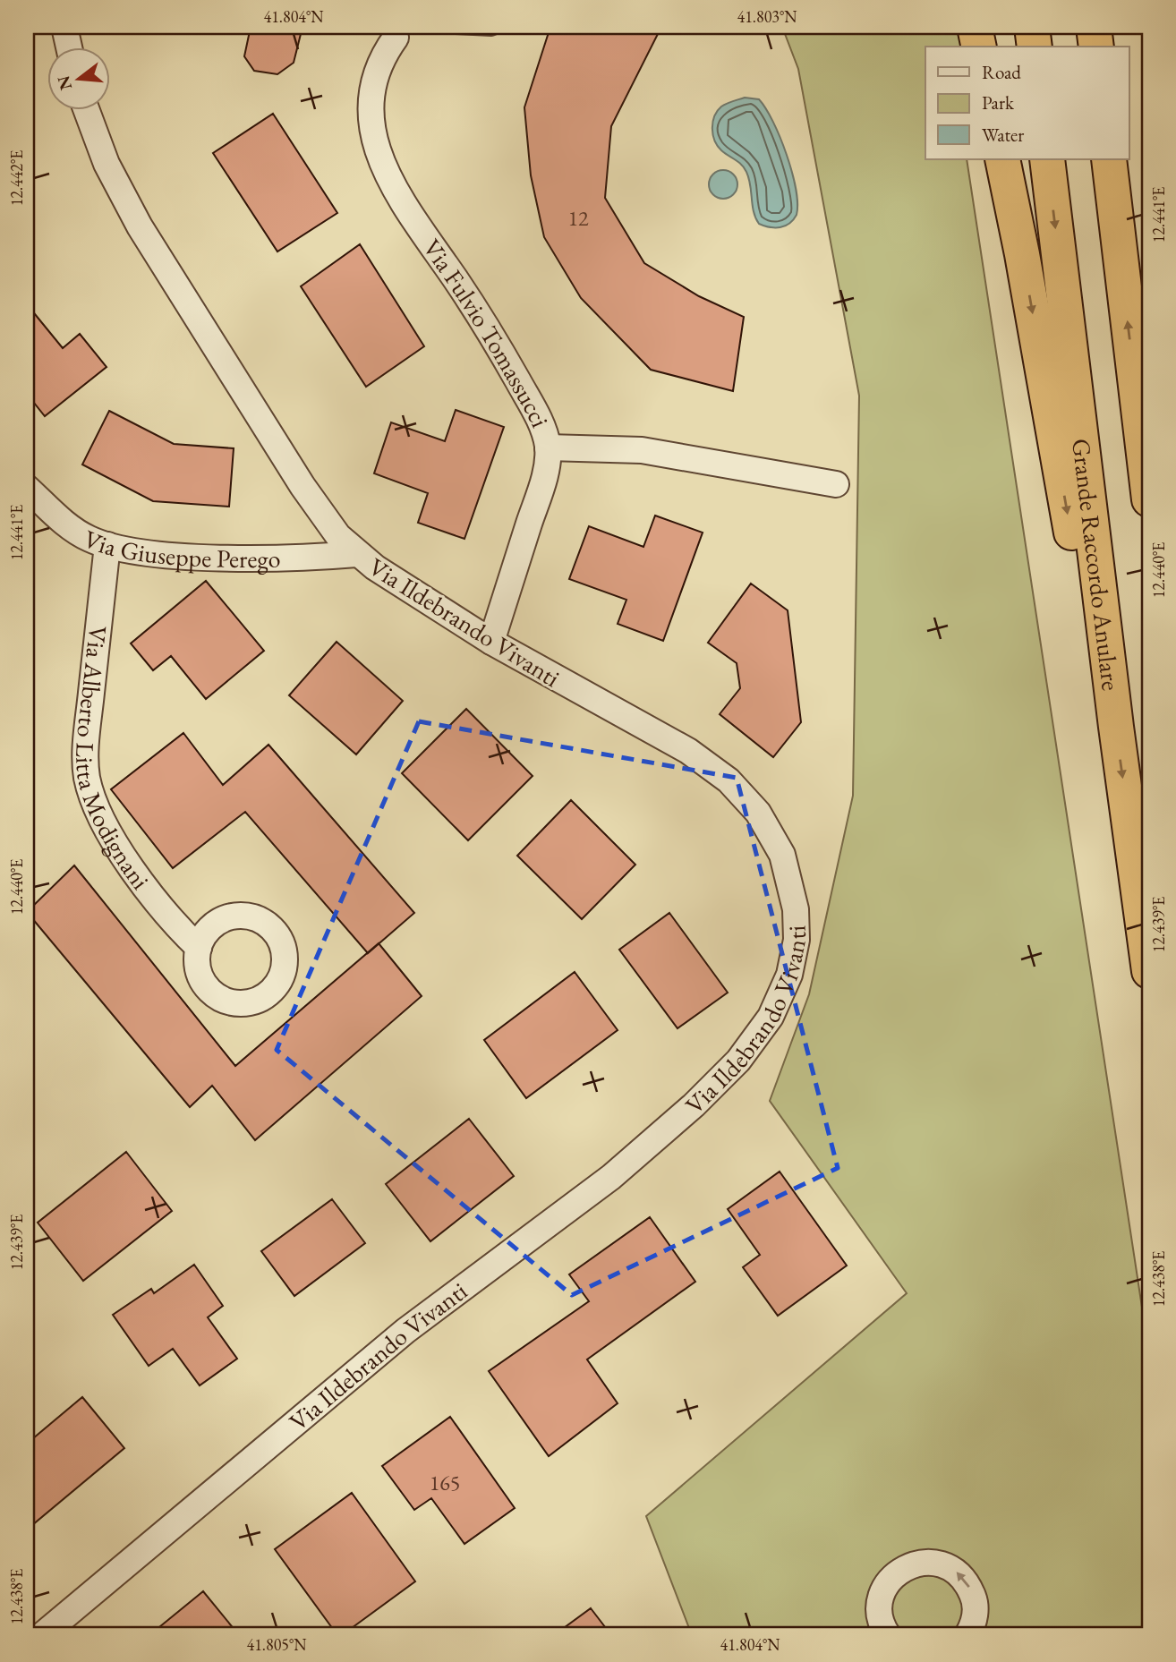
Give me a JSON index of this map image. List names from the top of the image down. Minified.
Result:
{"streets":{"highway":["Grande Raccordo Anulare"],"street":["Via Fulvio Tomassucci","Via Giuseppe Perego","Via Ildebrando Vivanti","Via Alberto Litta Modignani"]},"crossings":[["Via Fulvio Tomassucci","Via Ildebrando Vivanti"],["Via Giuseppe Perego","Via Ildebrando Vivanti"],["Via Giuseppe Perego","Via Alberto Litta Modignani"]],"house_numbers":["12","165"],"legend":["Road","Park","Water"],"north":"left","coordinates":["41.804°N","41.803°N","12.442°E","12.441°E","12.440°E","12.439°E","12.438°E","41.805°N"]}
